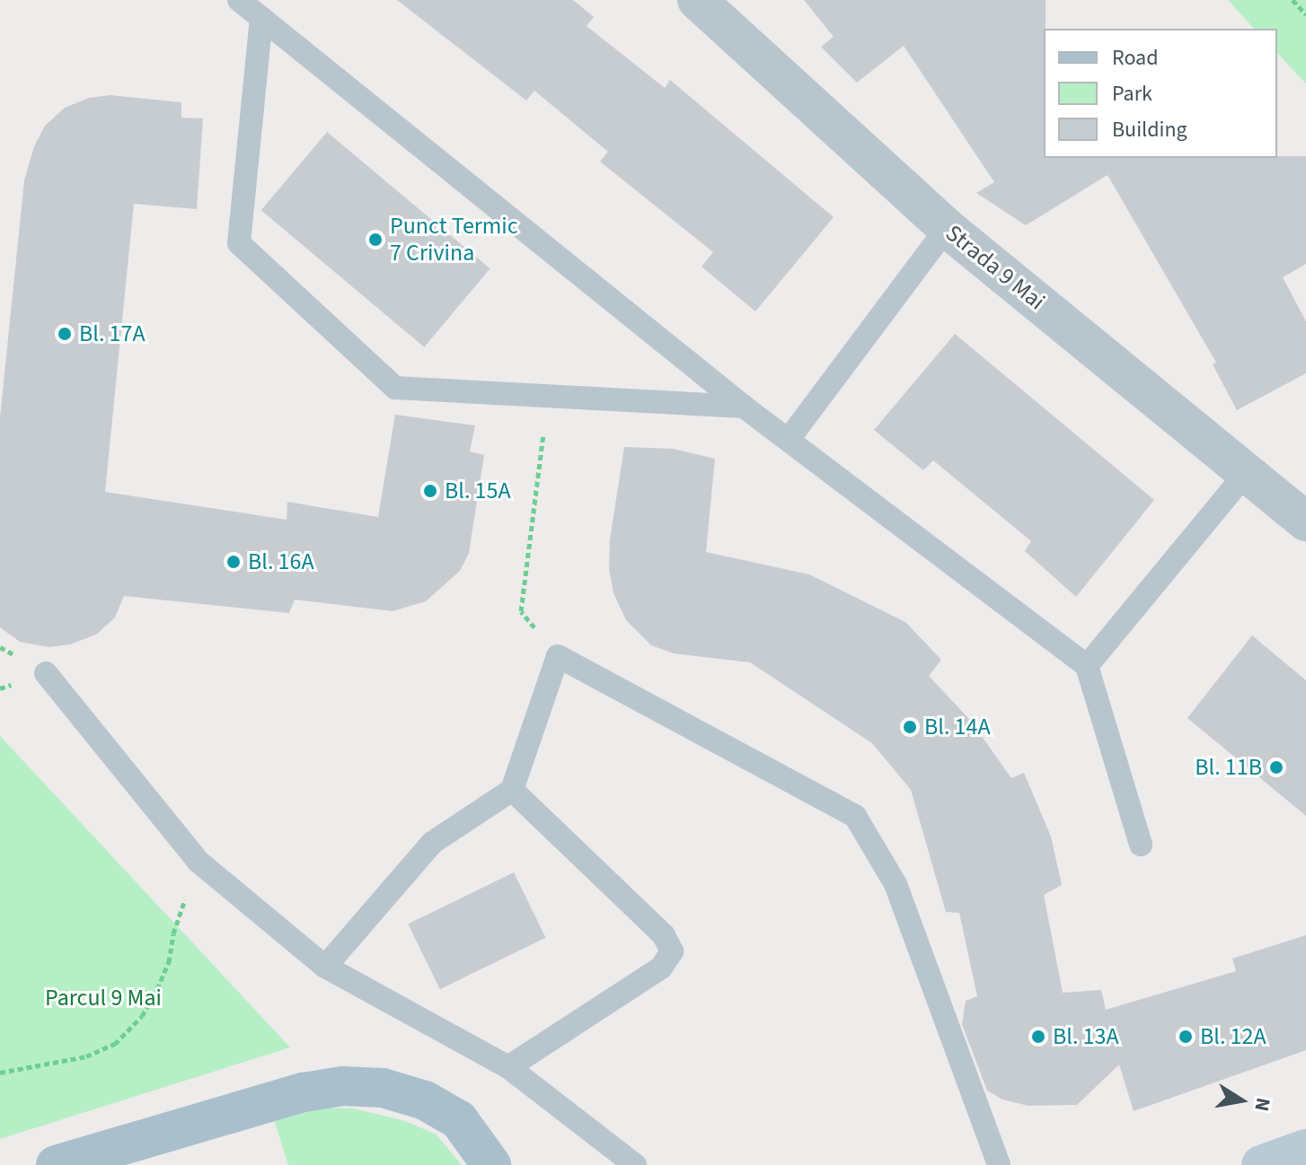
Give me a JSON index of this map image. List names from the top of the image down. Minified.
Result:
{"streets":{"street":["Strada 9 Mai"]},"parks":["Parcul 9 Mai"],"places":["Punct Termic 7 Crivina","Bl. 17A","Bl. 15A","Bl. 16A","Bl. 14A","Bl. 11B","Bl. 13A","Bl. 12A"],"legend":["Road","Park","Building"],"north":"right"}
